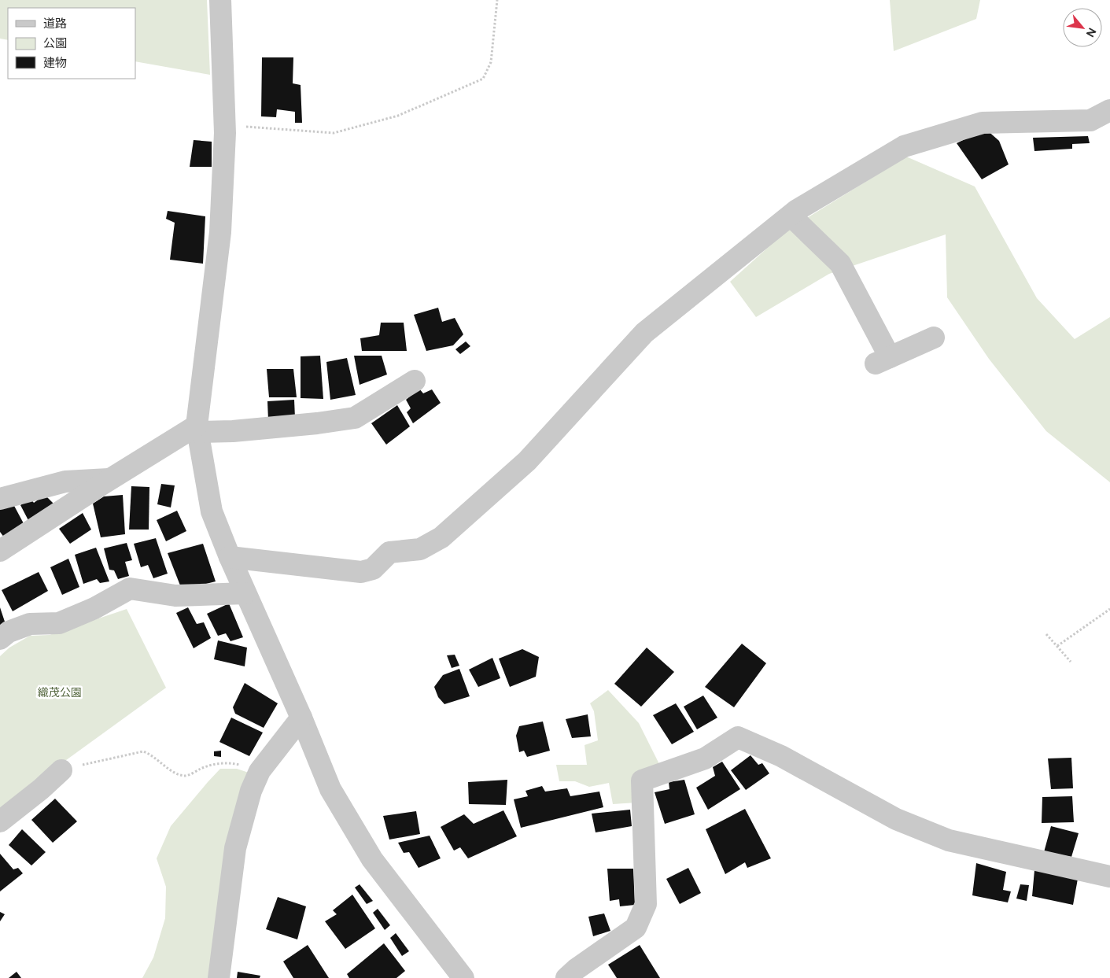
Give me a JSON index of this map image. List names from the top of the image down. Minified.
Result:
{"parks":["織茂公園"],"legend":["道路","公園","建物"],"north":"bottom right"}
